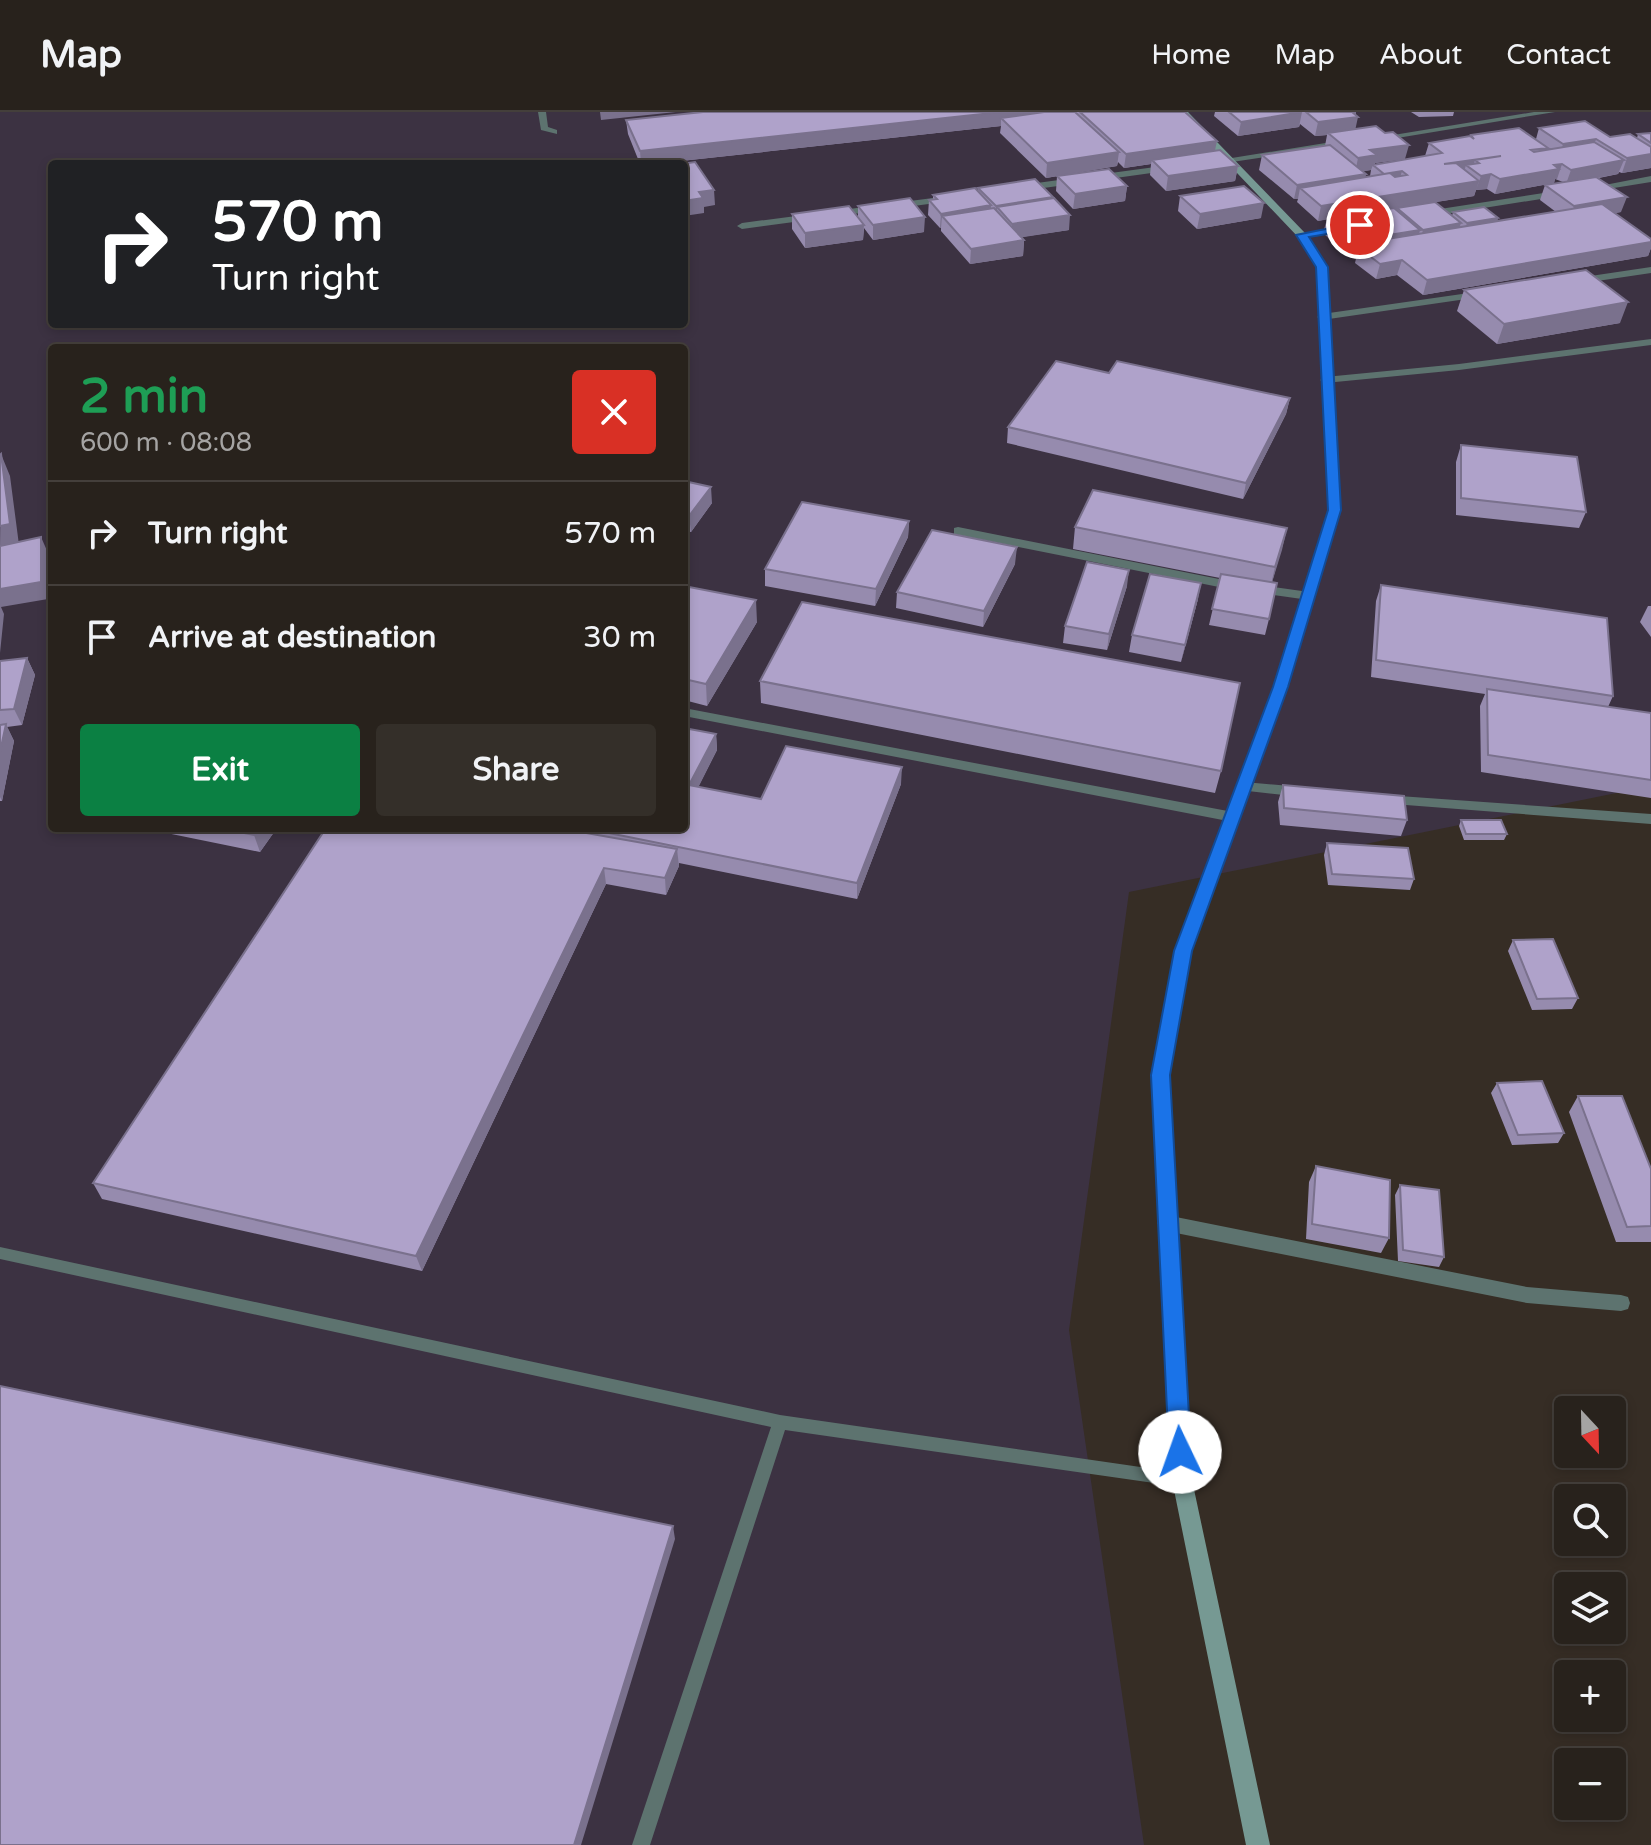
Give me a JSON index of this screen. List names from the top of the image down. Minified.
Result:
{"north":"bottom","page":{"header":"Map","nav":["Home","Map","About","Contact"],"turn":["570 m","Turn right"],"heading":["2 min","600 m · 08:08"],"list":[{"name":"Turn right","value":"570 m"},{"name":"Arrive at destination","value":"30 m"}],"buttons":["Exit","Share"],"map_buttons":["+","−"]}}
